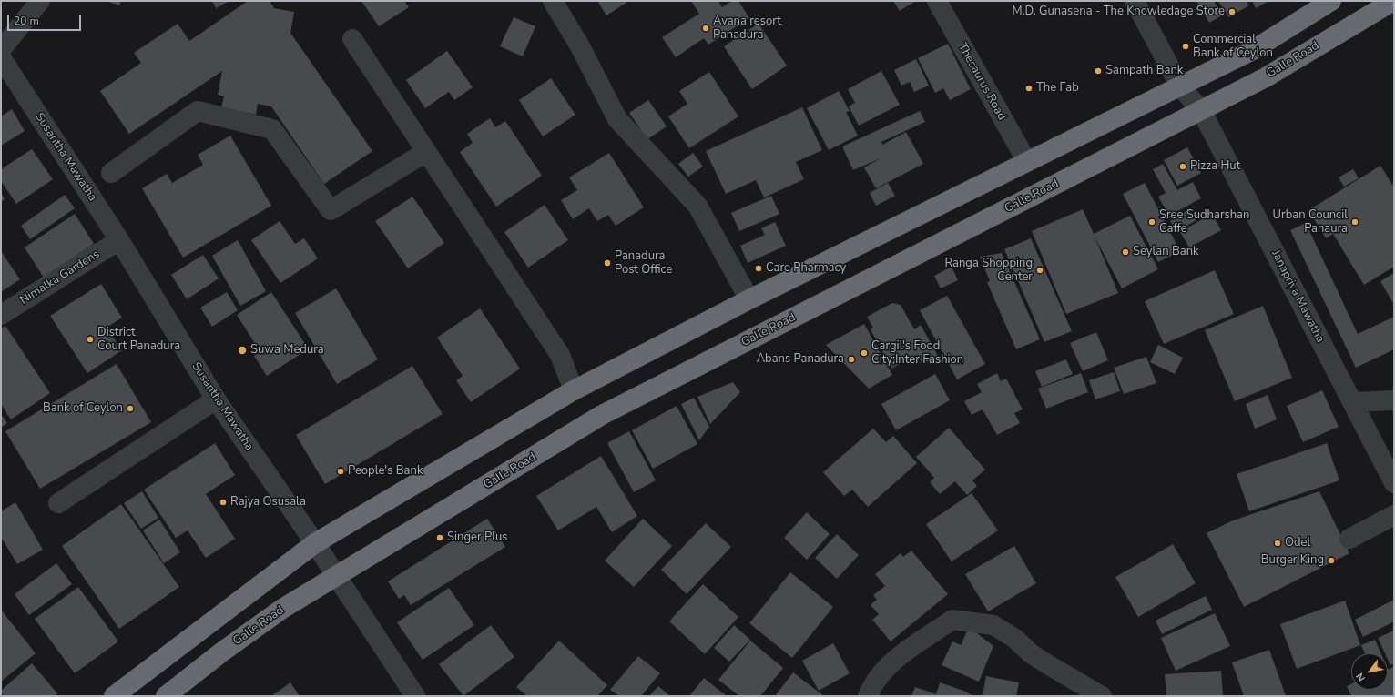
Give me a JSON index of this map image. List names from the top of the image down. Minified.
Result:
{"streets":{"highway":["Galle Road"],"street":["Thesaurus Road","Susantha Mawatha","Nimalka Gardens","Janapriya Mawatha"]},"crossings":[["Galle Road","Susantha Mawatha"],["Galle Road","Janapriya Mawatha"],["Susantha Mawatha","Nimalka Gardens"]],"places":["M.D. Gunasena - The Knowledage Store","Avana resort Panadura","Commercial Bank of Ceylon","Sampath Bank","The Fab","Pizza Hut","Sree Sudharshan Caffe","Urban Council Panaura","Seylan Bank","Panadura Post Office","Care Pharmacy","Ranga Shopping Center","District Court Panadura","Suwa Medura","Cargil's Food City;Inter Fashion","Abans Panadura","Bank of Ceylon","People's Bank","Rajya Osusala","Singer Plus","Odel","Burger King"],"scale_bar":"20 m","north":"bottom left"}
